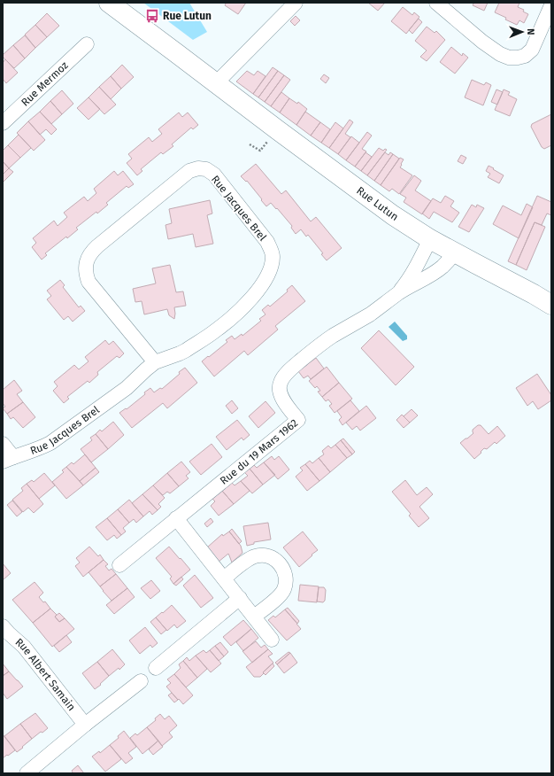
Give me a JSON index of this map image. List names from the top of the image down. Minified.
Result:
{"streets":{"main road":["Rue Lutun"],"street":["Rue Mermoz","Rue Jacques Brel","Rue du 19 Mars 1962","Rue Albert Samain"]},"crossings":[["Rue Lutun","Rue du 19 Mars 1962"]],"places":{"bus stop":["Rue Lutun"]},"north":"right"}
